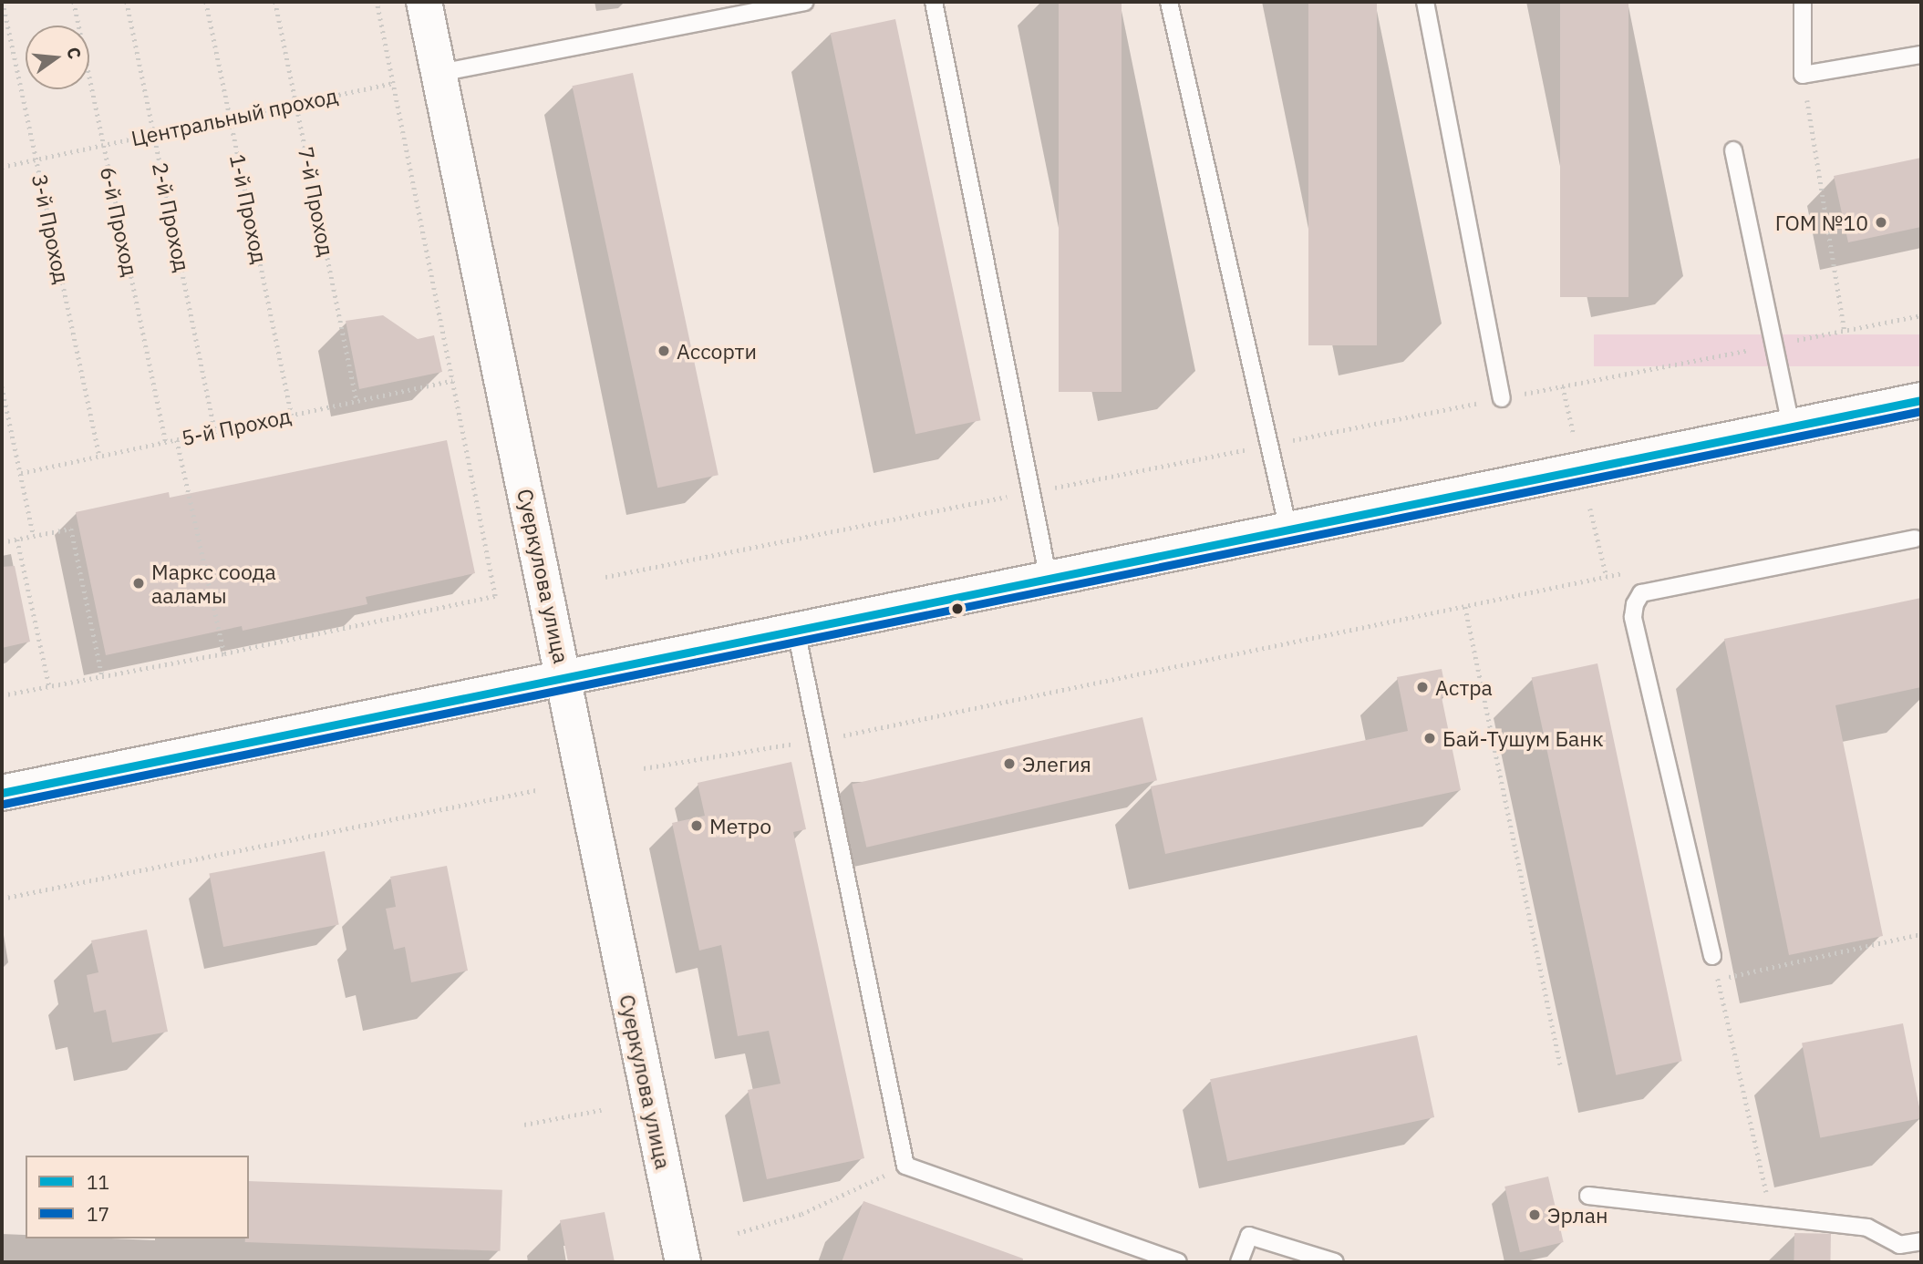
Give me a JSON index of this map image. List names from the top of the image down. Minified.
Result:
{"streets":{"main road":["Суеркулова улица"],"path":["Центральный проход","7-й Проход","1-й Проход","2-й Проход","6-й Проход","3-й Проход","5-й Проход"]},"crossings":[["Центральный проход","7-й Проход"],["Центральный проход","1-й Проход"],["Центральный проход","2-й Проход"],["Центральный проход","6-й Проход"],["Центральный проход","3-й Проход"],["7-й Проход","5-й Проход"],["1-й Проход","5-й Проход"],["2-й Проход","5-й Проход"],["6-й Проход","5-й Проход"],["3-й Проход","5-й Проход"]],"places":["ГОМ №10","Ассорти","Маркс соода ааламы","Астра","Бай-Тушум Банк","Элегия","Метро","Эрлан"],"lines":["transit line 11","transit line 17"],"legend":["11","17"],"north":"right"}
